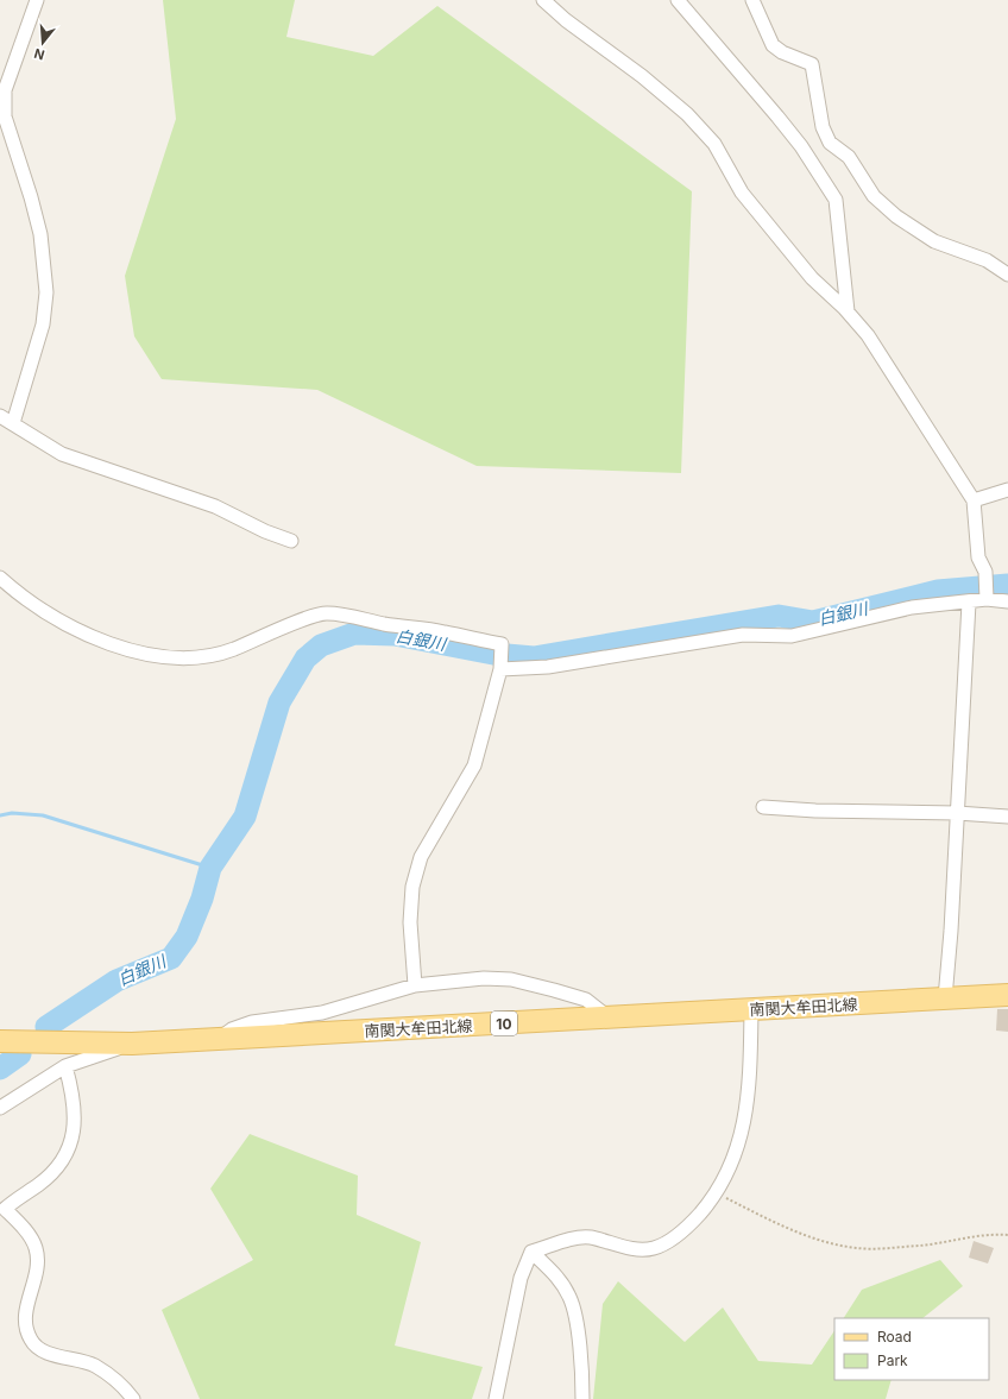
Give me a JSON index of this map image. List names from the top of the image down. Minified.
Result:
{"streets":{"main road":["南関大牟田北線","10"]},"water":["白銀川"],"legend":["Road","Park"],"north":"bottom"}
